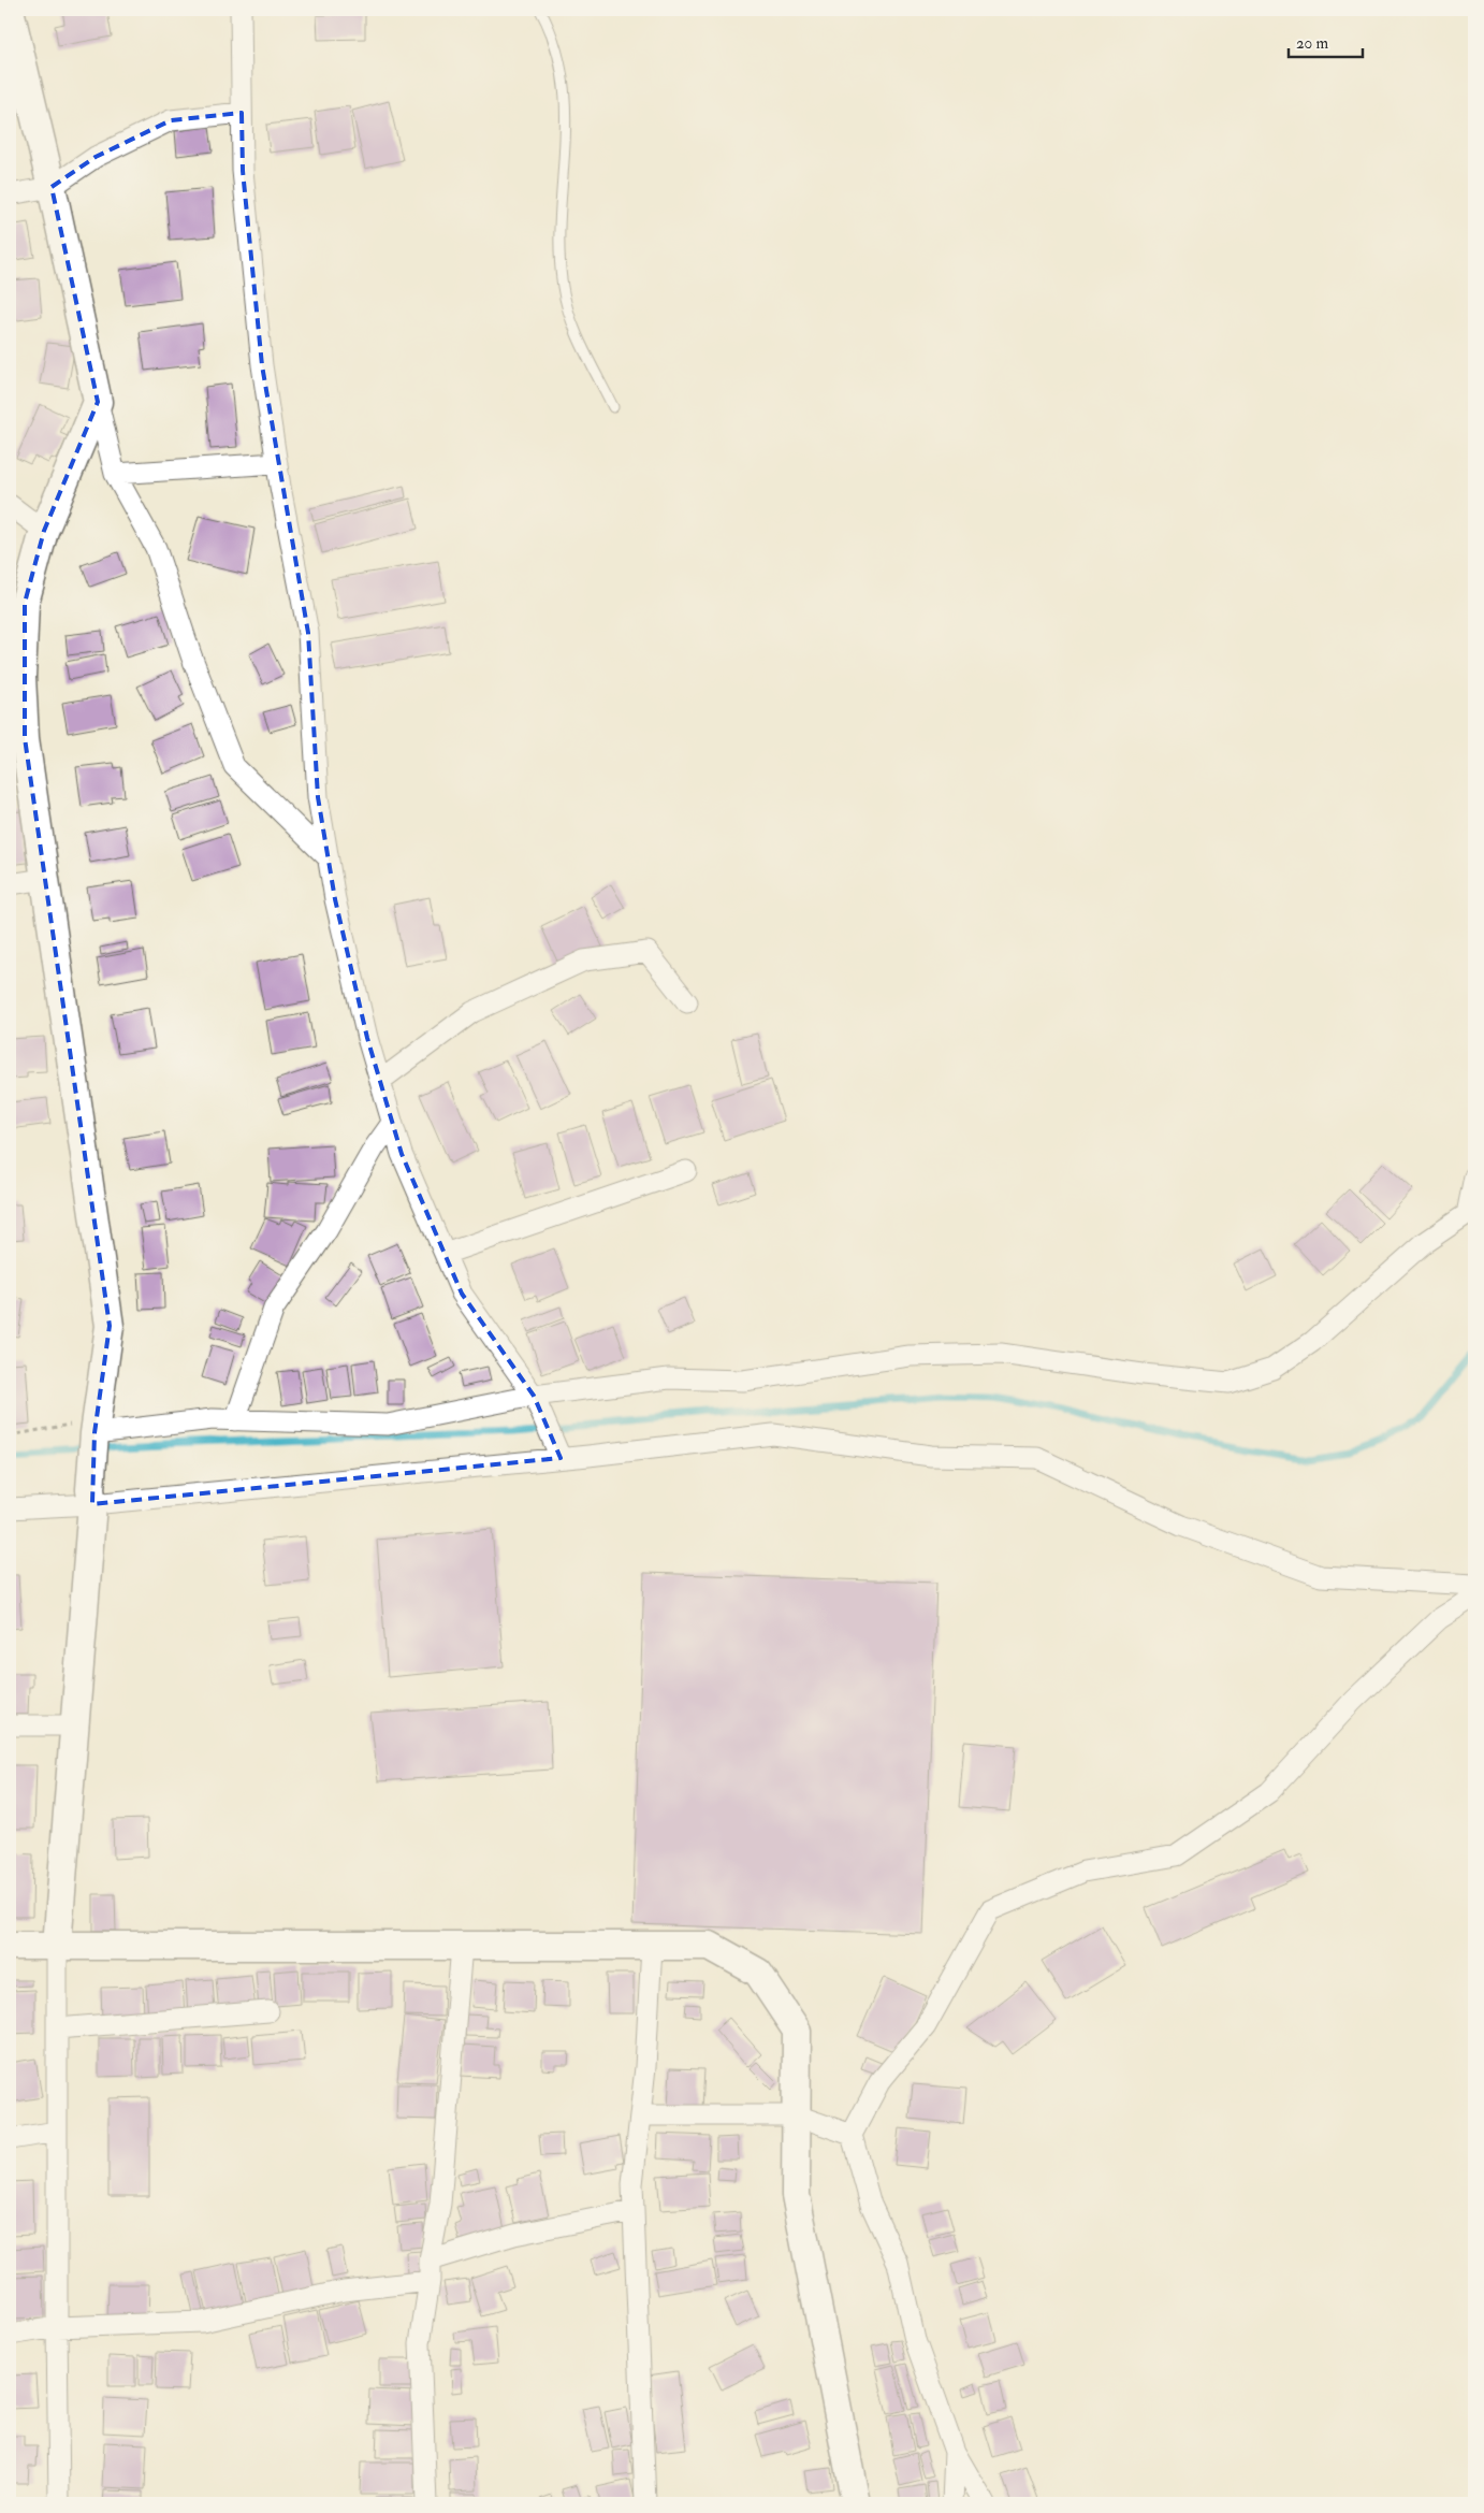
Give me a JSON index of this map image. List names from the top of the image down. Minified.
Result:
{"scale_bar":"20 m"}
